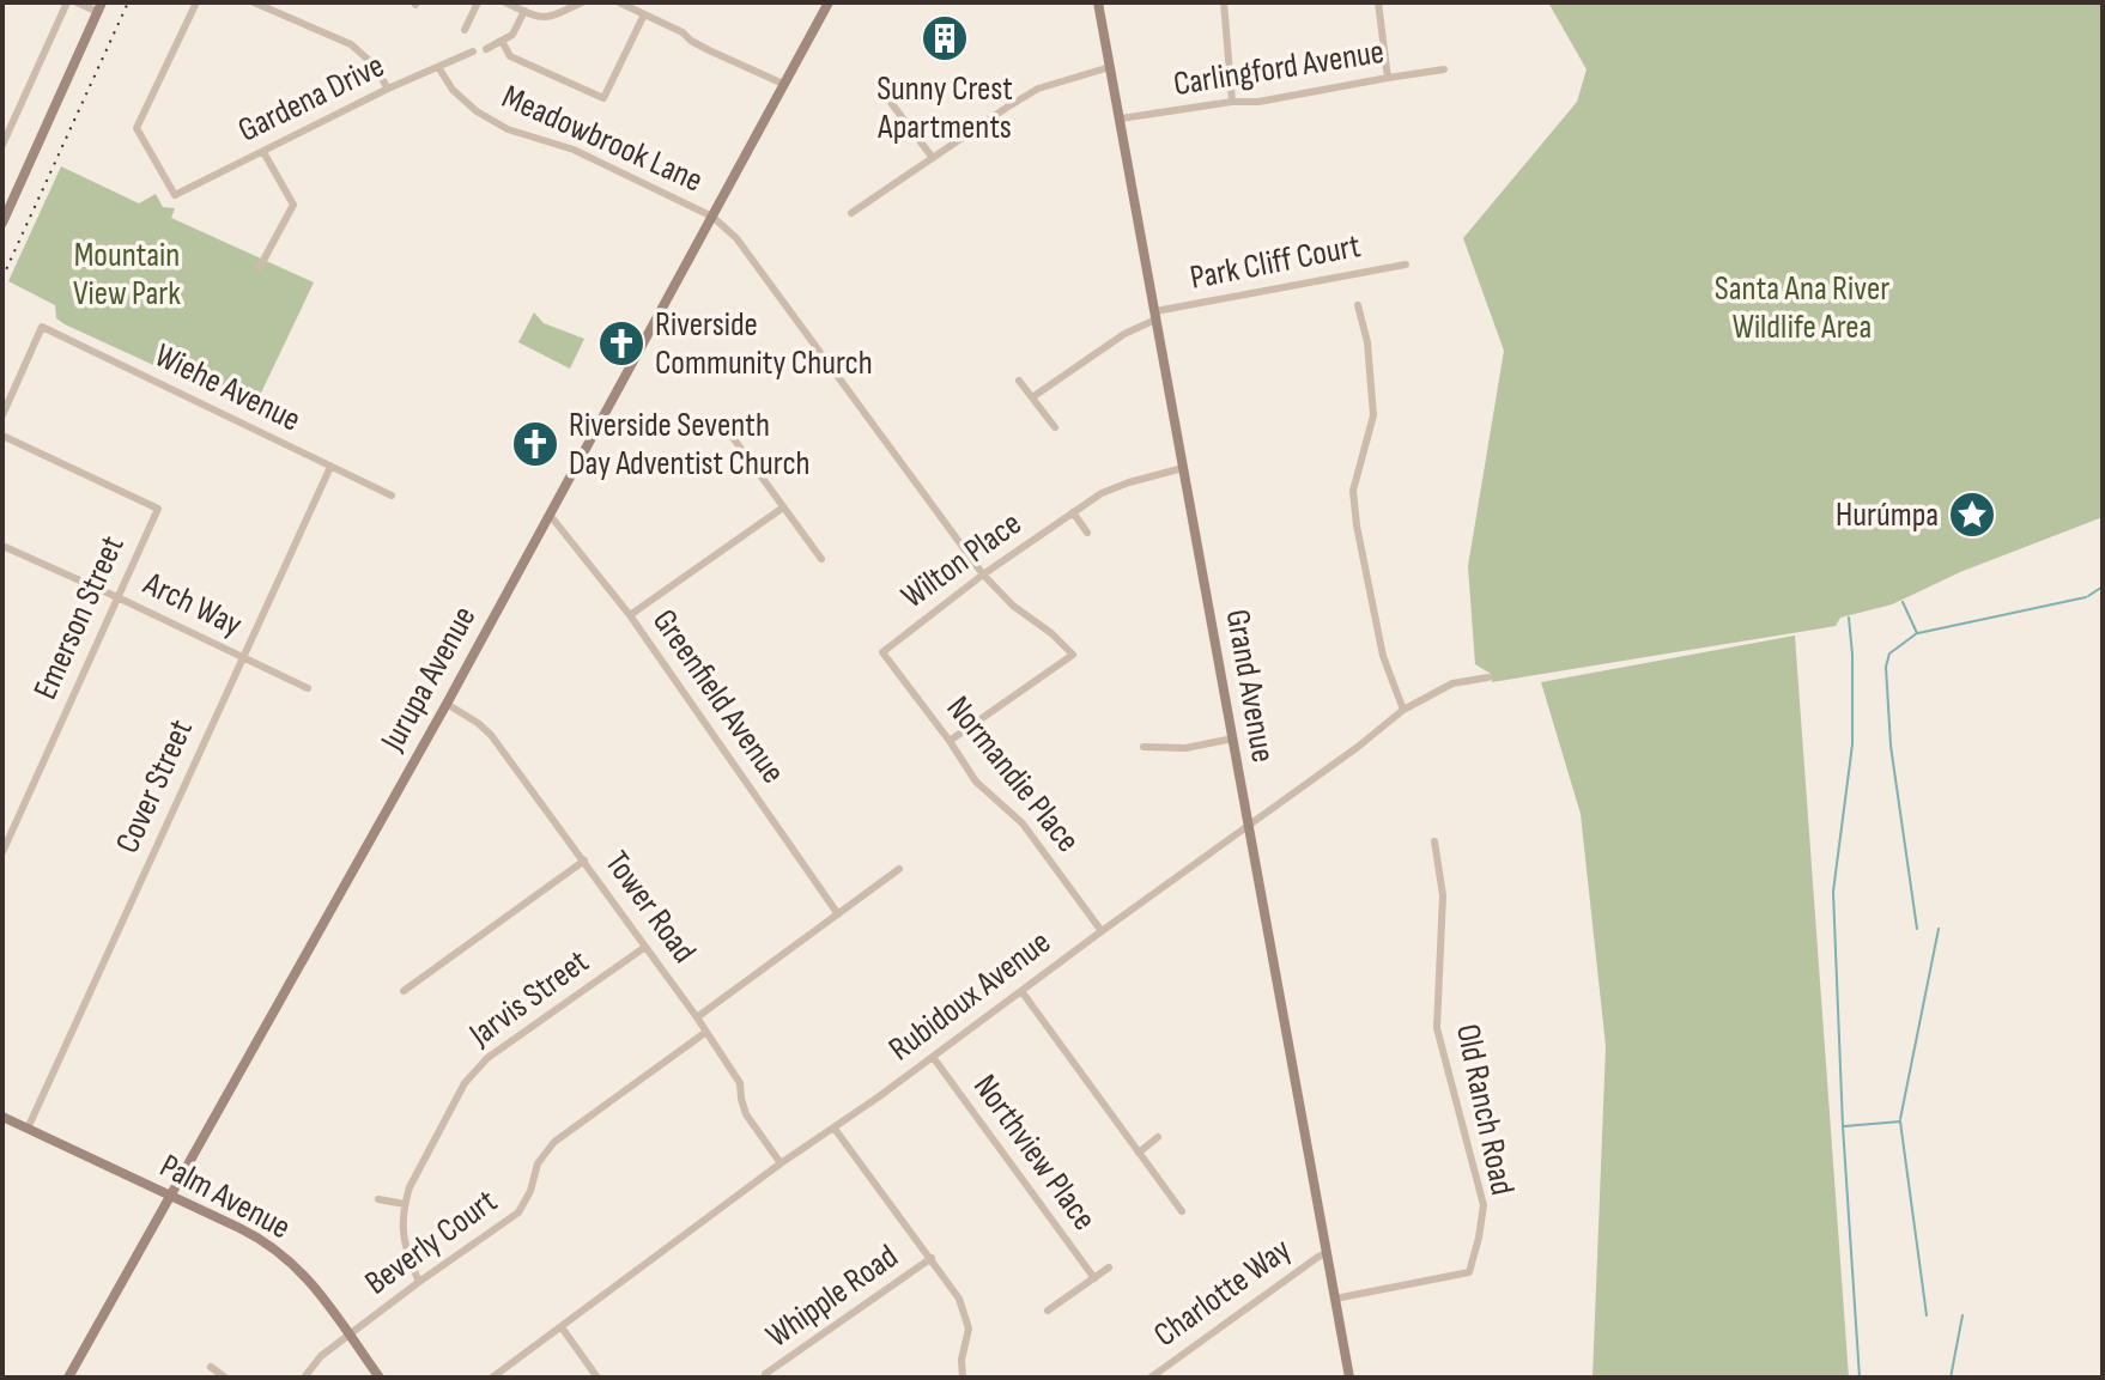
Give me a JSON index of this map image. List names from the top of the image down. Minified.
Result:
{"streets":{"street":["Carlingford Avenue","Gardena Drive","Meadowbrook Lane","Park Cliff Court","Wiehe Avenue","Wilton Place","Arch Way","Emerson Street","Jurupa Avenue","Grand Avenue","Greenfield Avenue","Normandie Place","Cover Street","Tower Road","Rubidoux Avenue","Jarvis Street","Old Ranch Road","Northview Place","Palm Avenue","Beverly Court","Charlotte Way","Whipple Road"]},"crossings":[["Carlingford Avenue","Grand Avenue"],["Gardena Drive","Meadowbrook Lane"],["Meadowbrook Lane","Wilton Place"],["Meadowbrook Lane","Jurupa Avenue"],["Meadowbrook Lane","Normandie Place"],["Park Cliff Court","Grand Avenue"],["Wiehe Avenue","Cover Street"],["Wilton Place","Grand Avenue"],["Wilton Place","Normandie Place"],["Arch Way","Emerson Street"],["Arch Way","Cover Street"],["Jurupa Avenue","Greenfield Avenue"],["Jurupa Avenue","Tower Road"],["Jurupa Avenue","Palm Avenue"],["Grand Avenue","Rubidoux Avenue"],["Grand Avenue","Old Ranch Road"],["Grand Avenue","Charlotte Way"],["Normandie Place","Rubidoux Avenue"],["Cover Street","Palm Avenue"],["Tower Road","Rubidoux Avenue"],["Tower Road","Jarvis Street"],["Tower Road","Beverly Court"],["Rubidoux Avenue","Northview Place"],["Jarvis Street","Beverly Court"],["Palm Avenue","Beverly Court"]],"parks":["Mountain View Park","Santa Ana River Wildlife Area"],"places":{"building":["Sunny Crest Apartments"],"church":["Riverside Community Church","Riverside Seventh Day Adventist Church"],"place":["Hurúmpa"]}}
